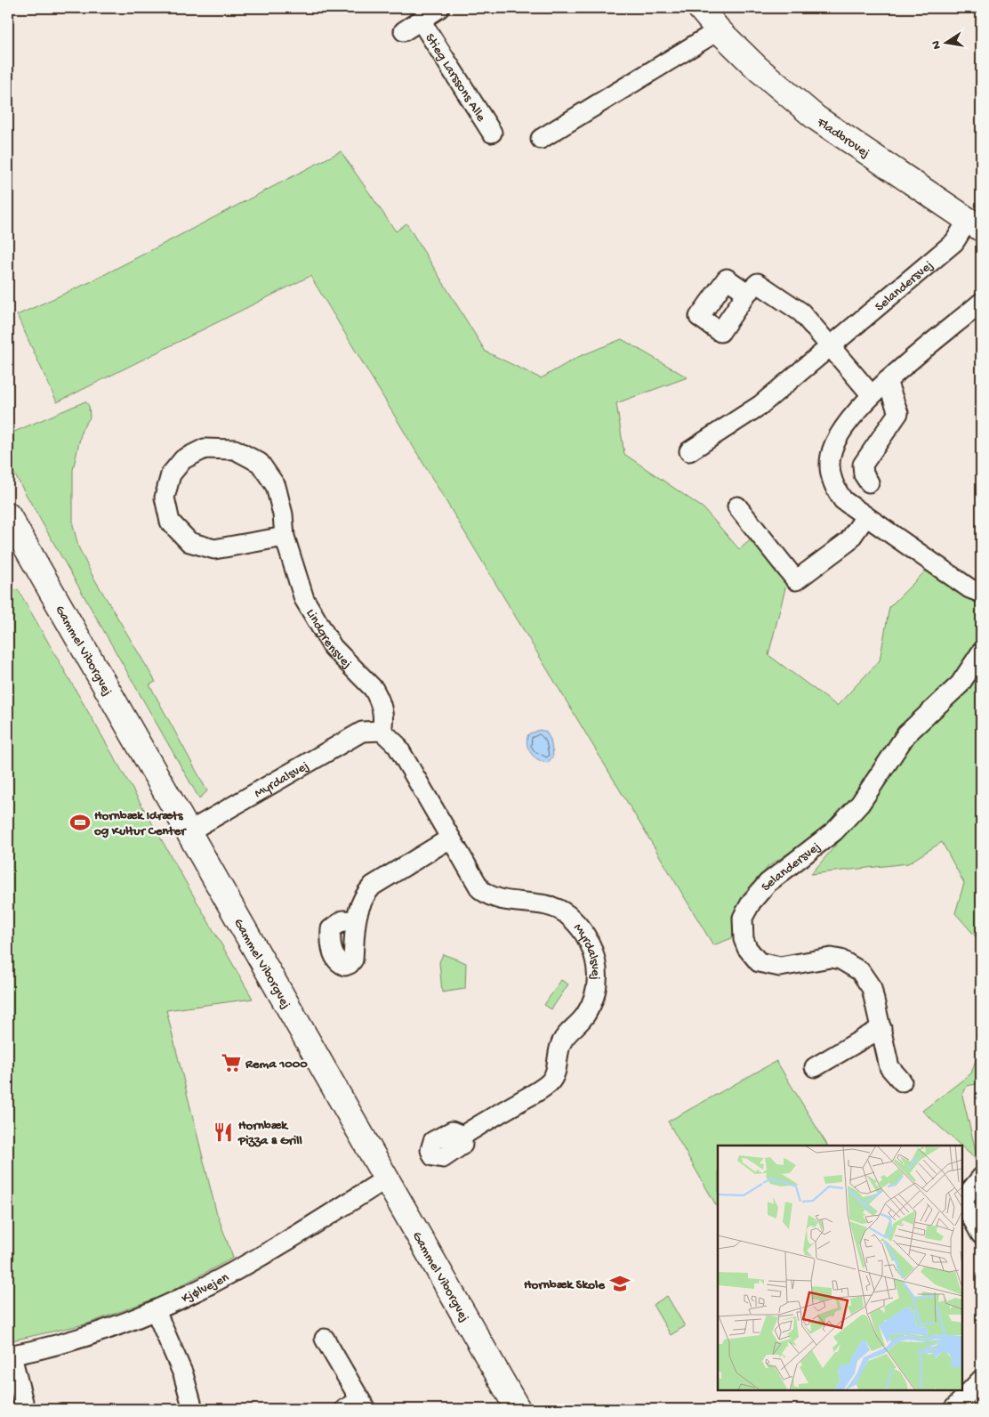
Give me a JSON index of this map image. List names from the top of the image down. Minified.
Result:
{"streets":{"main road":["Fladbrovej","Gammel Viborgvej"],"street":["Stieg Larssons Alle","Selandersvej","Lindgrensvej","Myrdalsvej","Kjølvejen"]},"crossings":[["Fladbrovej","Selandersvej"],["Lindgrensvej","Myrdalsvej"],["Gammel Viborgvej","Myrdalsvej"],["Gammel Viborgvej","Kjølvejen"]],"places":{"sports":["Hornbæk Idræts og Kultur Center"],"supermarket":["Rema 1000"],"restaurant":["Hornbæk Pizza & Grill"],"school or university":["Hornbæk Skole"]},"north":"left"}
